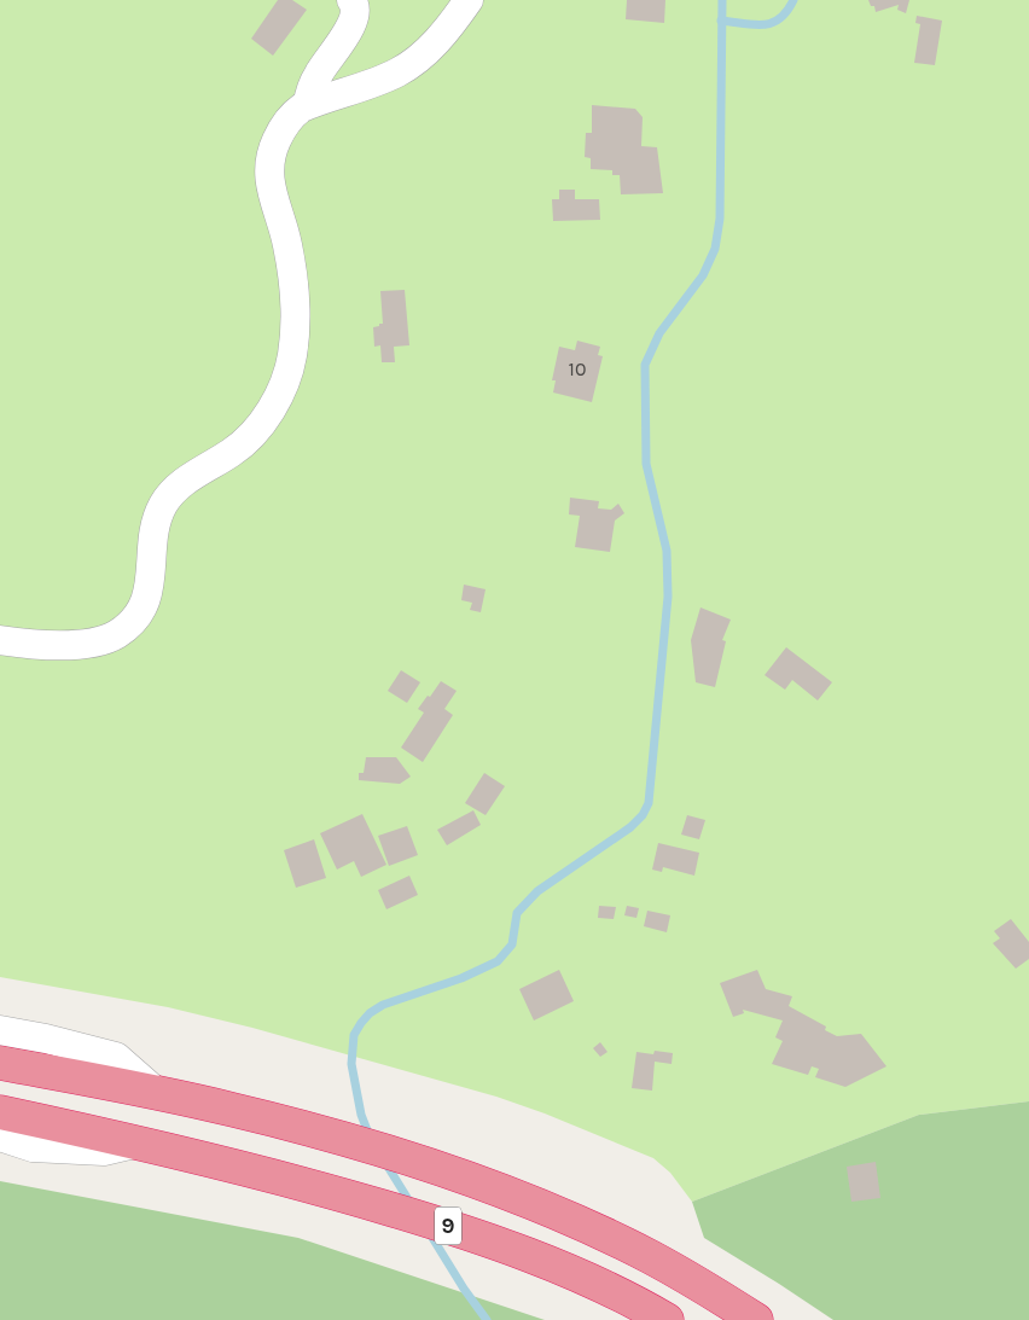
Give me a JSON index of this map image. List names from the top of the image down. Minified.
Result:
{"streets":{"highway":["9"]},"house_numbers":["10"]}
